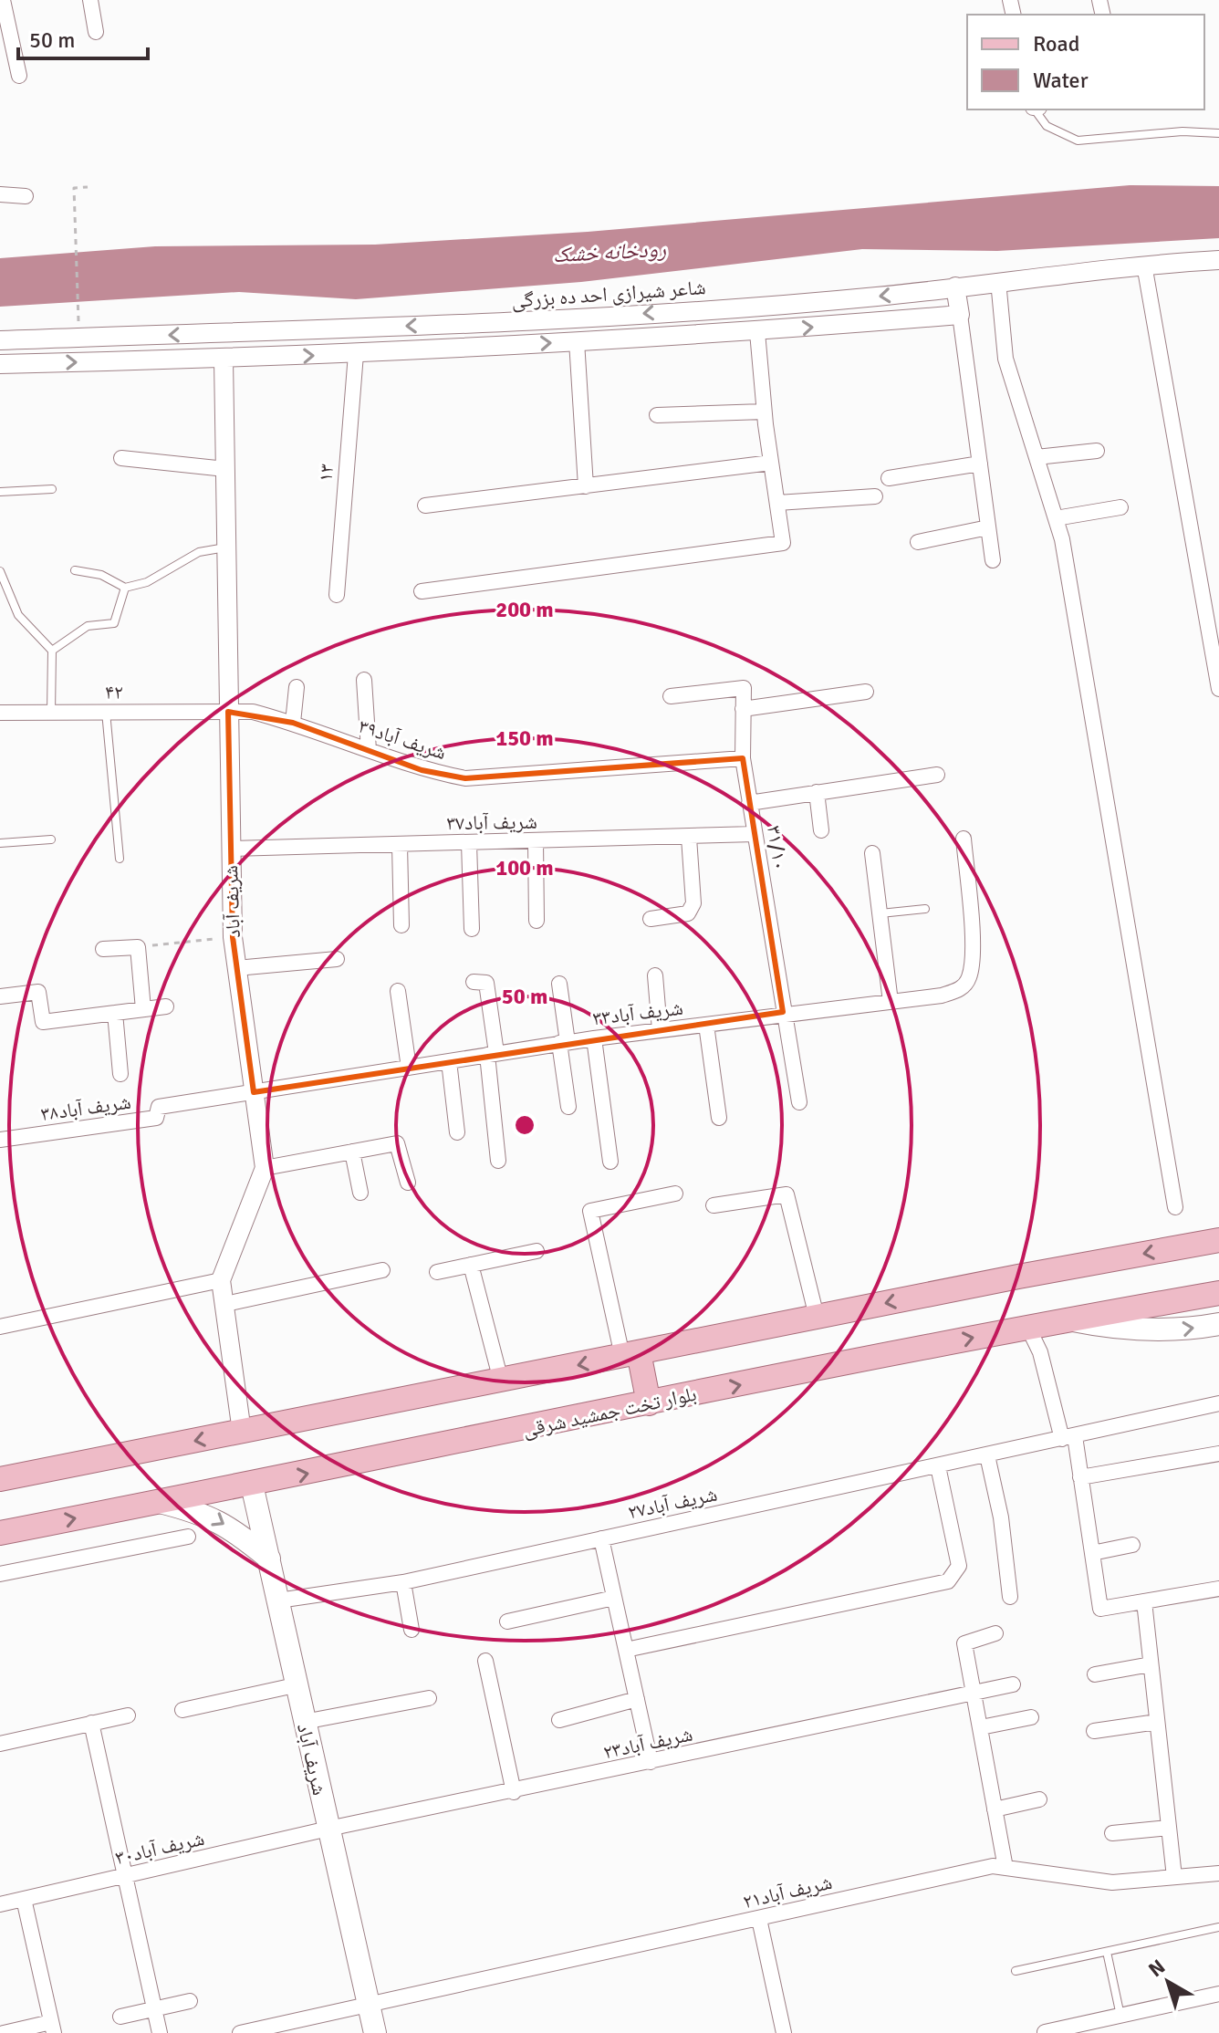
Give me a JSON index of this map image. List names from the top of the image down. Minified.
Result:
{"streets":{"main road":["شریف آباد","بلوار تخت جمشید شرقی"],"street":["شاعر شیرازی احد ده بزرگی","۱۳","۴۲","شریف آباد۳۹","شریف آباد۳۷","۳۱/۱۰","شریف آباد۳۳","شریف آباد۳۸","شریف آباد۲۷","شریف آباد۲۳","شریف آباد۳۰","شریف آباد۲۱"]},"crossings":[["۴۲","شریف آباد۳۹"],["۴۲","شریف آباد"],["شریف آباد۳۹","۳۱/۱۰"],["شریف آباد۳۹","شریف آباد"],["شریف آباد۳۷","۳۱/۱۰"],["شریف آباد۳۷","شریف آباد"],["۳۱/۱۰","شریف آباد۳۳"],["شریف آباد","شریف آباد۳۳"],["شریف آباد","شریف آباد۳۸"],["شریف آباد","بلوار تخت جمشید شرقی"],["شریف آباد","شریف آباد۲۷"],["شریف آباد","شریف آباد۲۳"],["شریف آباد","شریف آباد۳۰"],["شریف آباد","شریف آباد۲۱"],["شریف آباد۳۳","شریف آباد۳۸"],["شریف آباد۲۳","شریف آباد۳۰"]],"water":["رودخانه خشک"],"legend":["Road","Water"],"scale_bar":"50 m","north":"top left","rings":["200 m","150 m","100 m","50 m"]}
